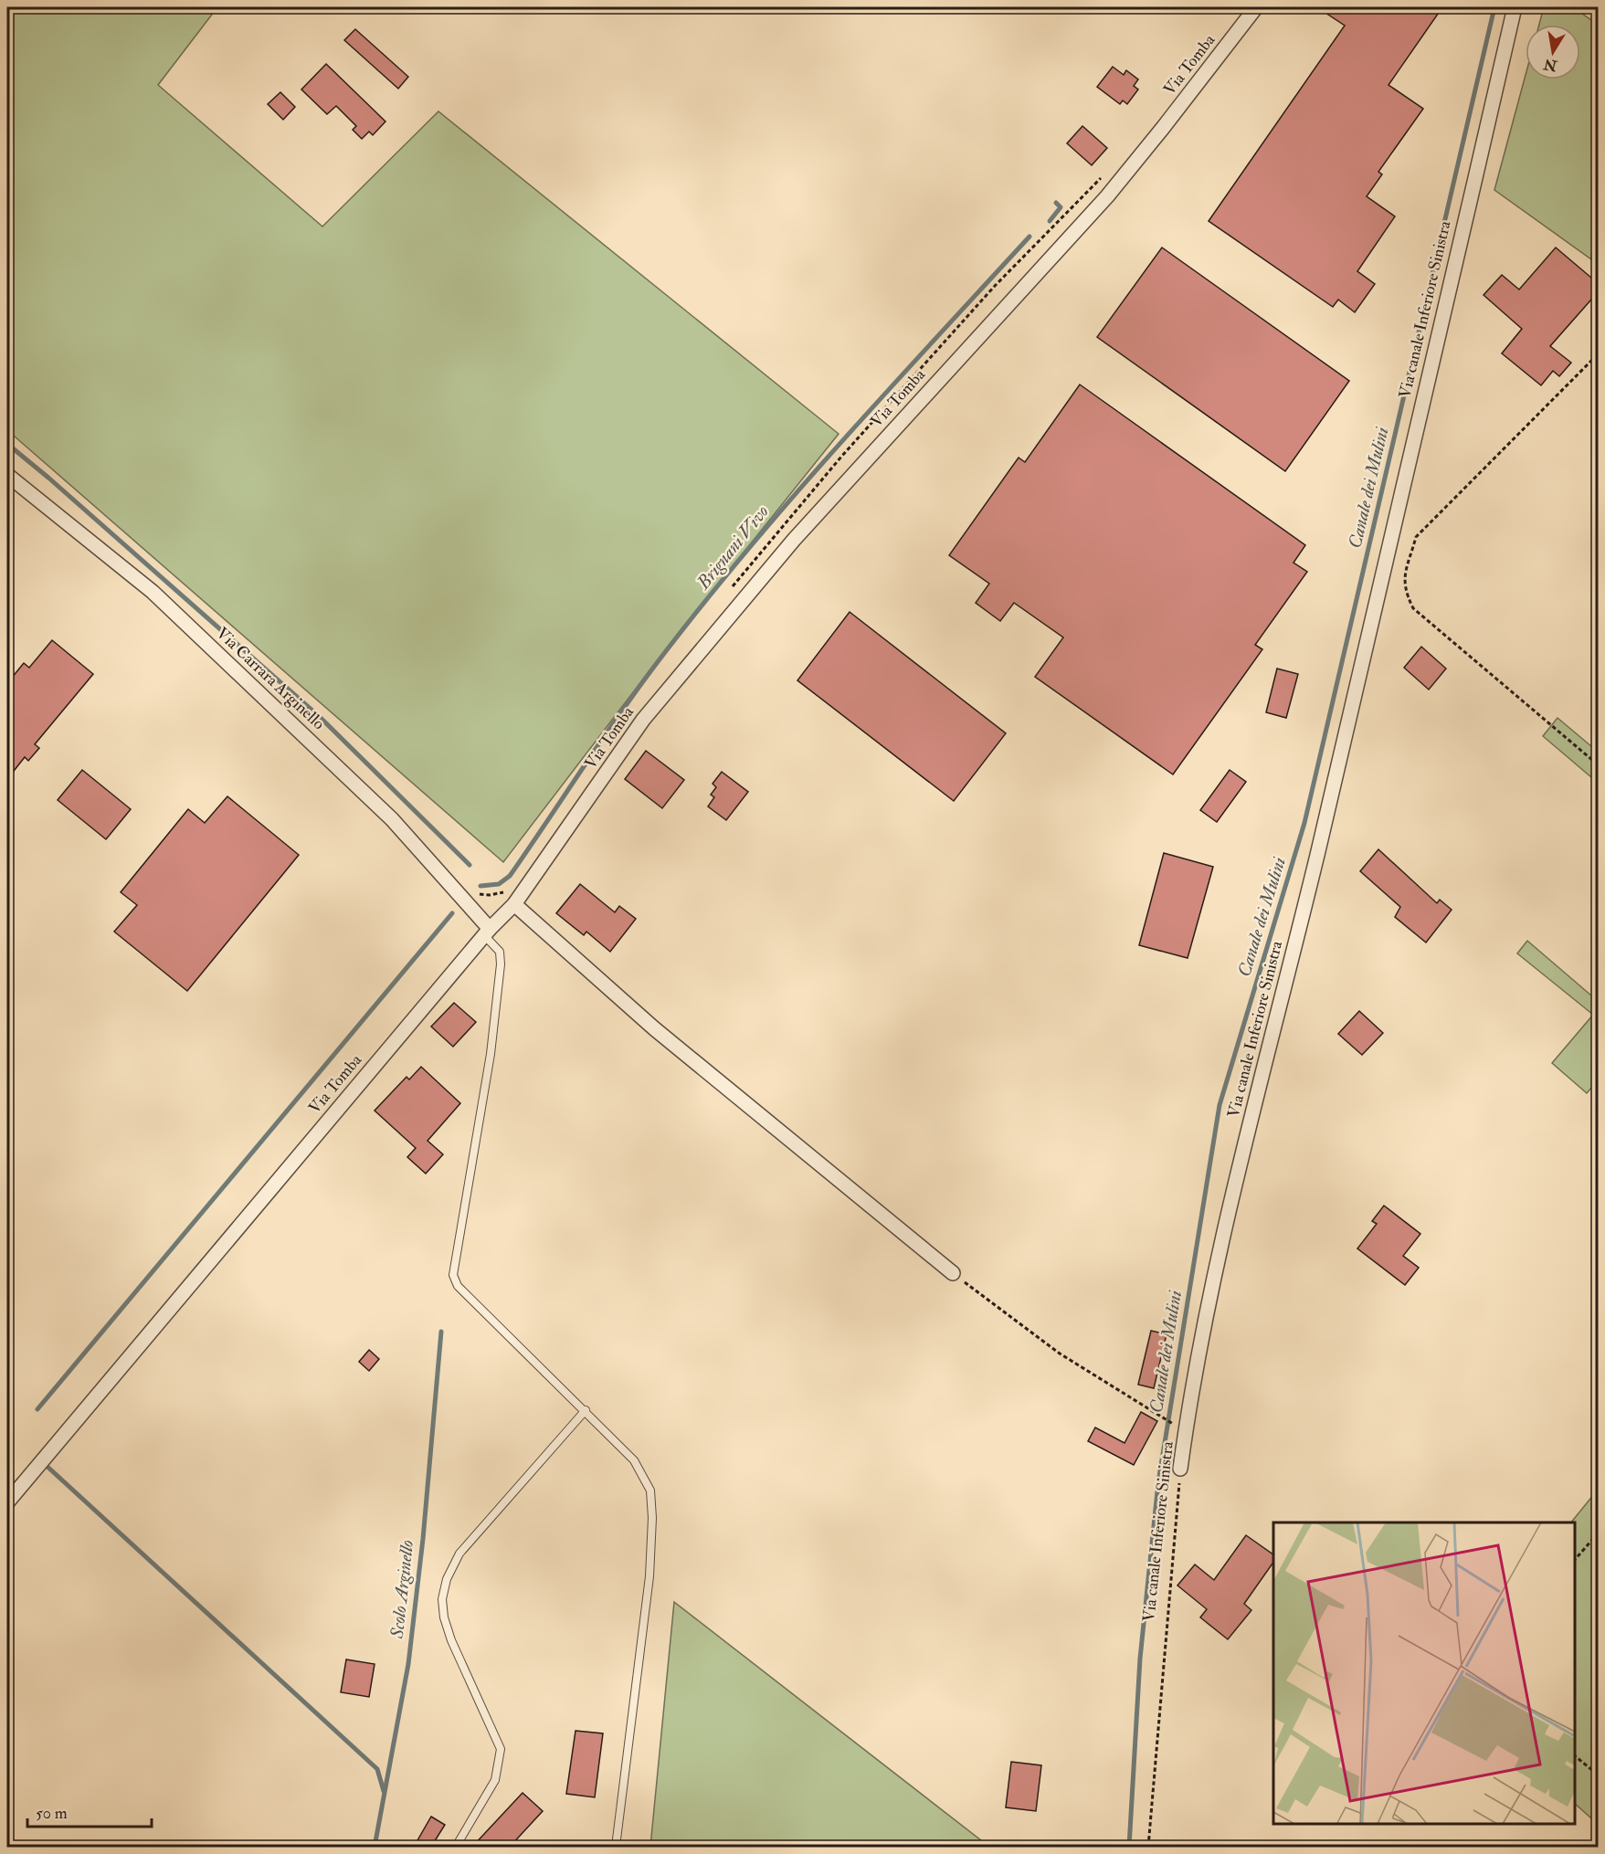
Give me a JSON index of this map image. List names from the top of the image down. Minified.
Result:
{"streets":{"street":["Via Tomba","Via canale Inferiore Sinistra","Via Carrara Arginello"]},"crossings":[["Via Tomba","Via Carrara Arginello"]],"water":["Canale dei Mulini","Brignani Vivo","Scolo Arginello"],"scale_bar":"50 m","north":"bottom"}
